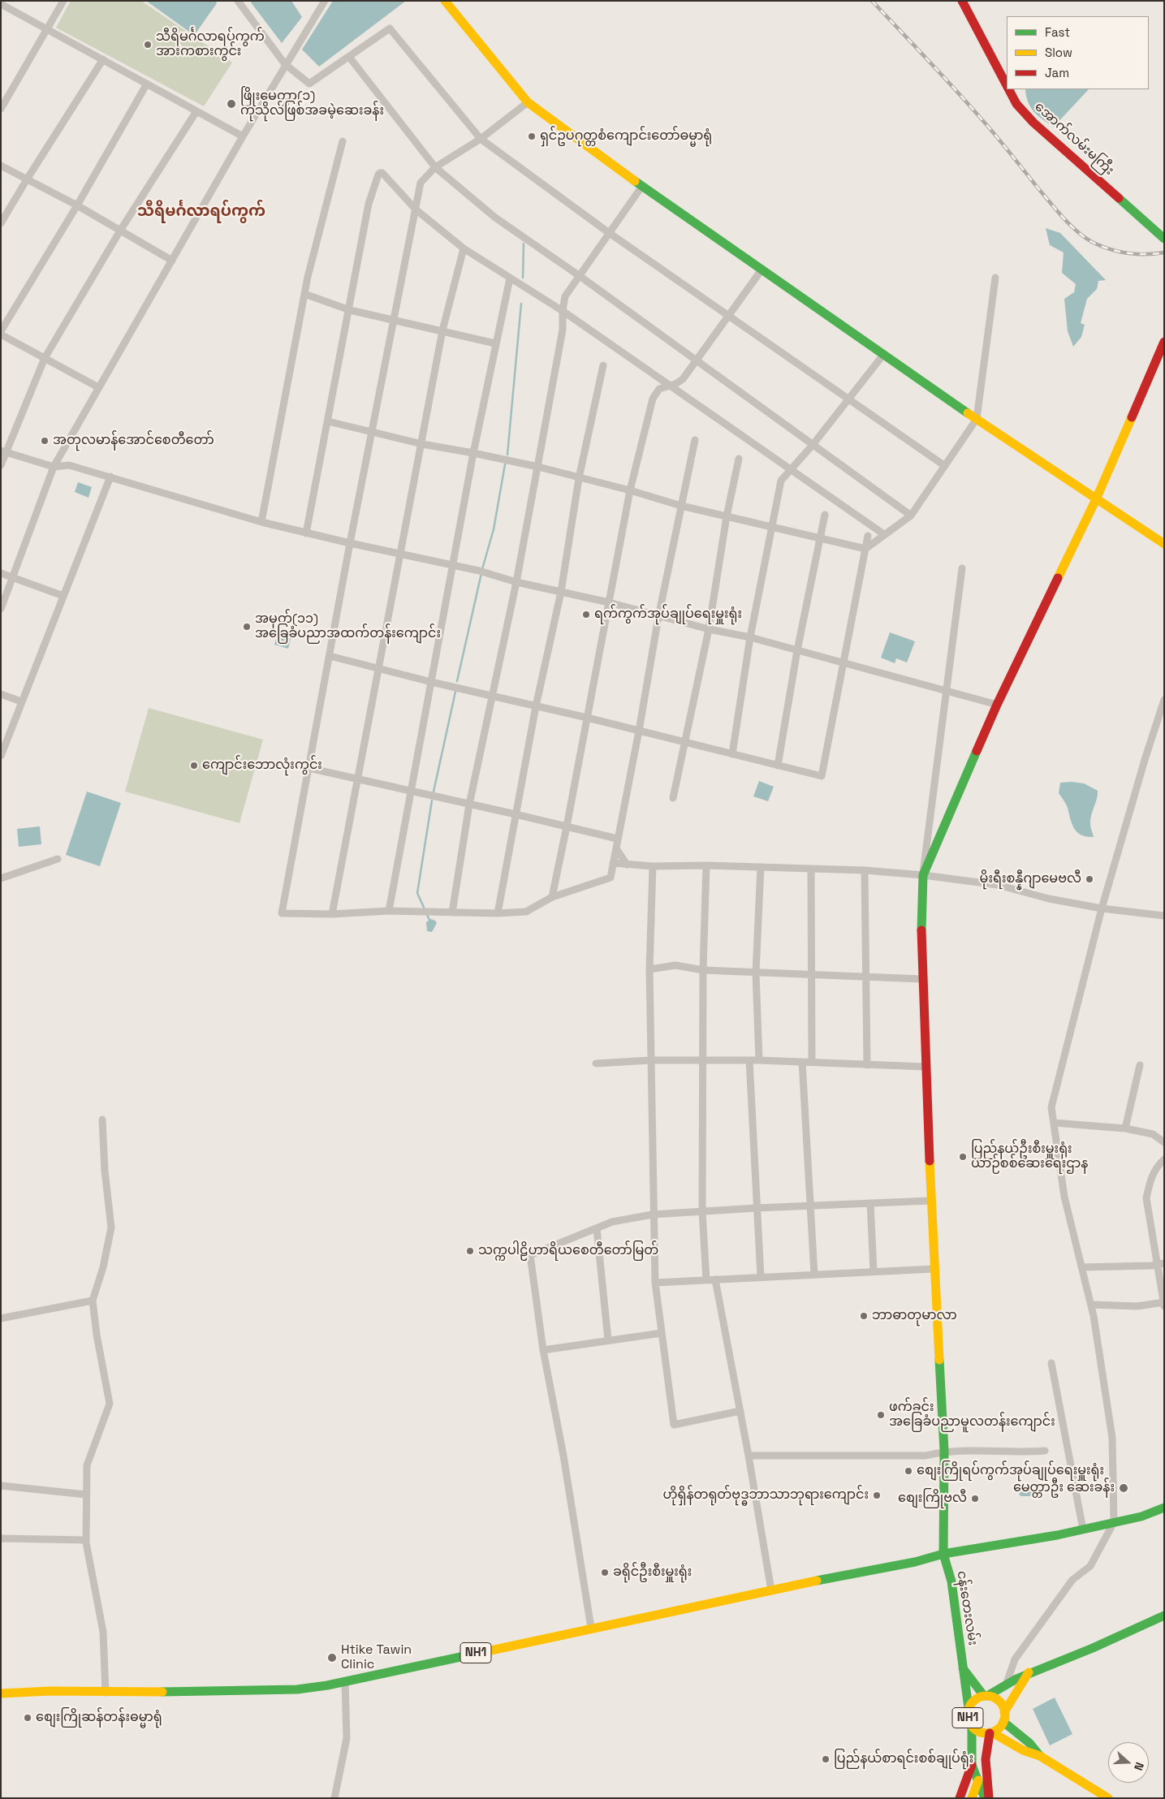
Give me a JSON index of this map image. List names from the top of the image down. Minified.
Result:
{"streets":{"main road":["အောက်လမ်းမကြီး","ငန်းတေးလမ်း","NH1"]},"crossings":[["ငန်းတေးလမ်း","NH1"]],"districts":["သီရိမင်္ဂလာရပ်ကွက်"],"places":["သီရိမင်္ဂလာရပ်ကွက် အားကစားကွင်း","ဖြိုးမေတ္တာ(၁) ကုသိုလ်ဖြစ်အခမဲ့ဆေးခန်း","ရှင်ဥပဂုတ္တစံကျောင်းတော်ဓမ္မာရုံ","အတုလမာန်အောင်စေတီတော်","ရက်ကွက်အုပ်ချုပ်ရေးမှူးရုံး","အမှတ်(၁၁) အခြေခံပညာအထက်တန်းကျောင်း","ကျောင်းဘောလုံးကွင်း","မိုးရီးစန္နီဂျာမေဗလီ","ပြည်နယ်ဦးစီးမှူးရုံး ယာဉ်စစ်ဆေးရေးဌာန","သက္ကပါဠိဟာရိယစေတီတော်မြတ်","ဘာဓာတုမာလာ","ဖက်ခင်း အခြေခံပညာမူလတန်းကျောင်း","စျေးကြိုရပ်ကွက်အုပ်ချုပ်ရေးမှူးရုံး","မေတ္တာဦး ဆေးခန်း","ဟိုရှိန်တရုတ်ဗုဒ္ဓဘာသာဘုရားကျောင်း","စျေးကြိုဗလီ","ခရိုင်ဦးစီးမှူးရုံး","Htike Tawin Clinic","စျေးကြိုဆန်တန်းဓမ္မာရုံ","ပြည်နယ်စာရင်းစစ်ချုပ်ရုံး"],"legend":["Fast","Slow","Jam"],"north":"right"}
